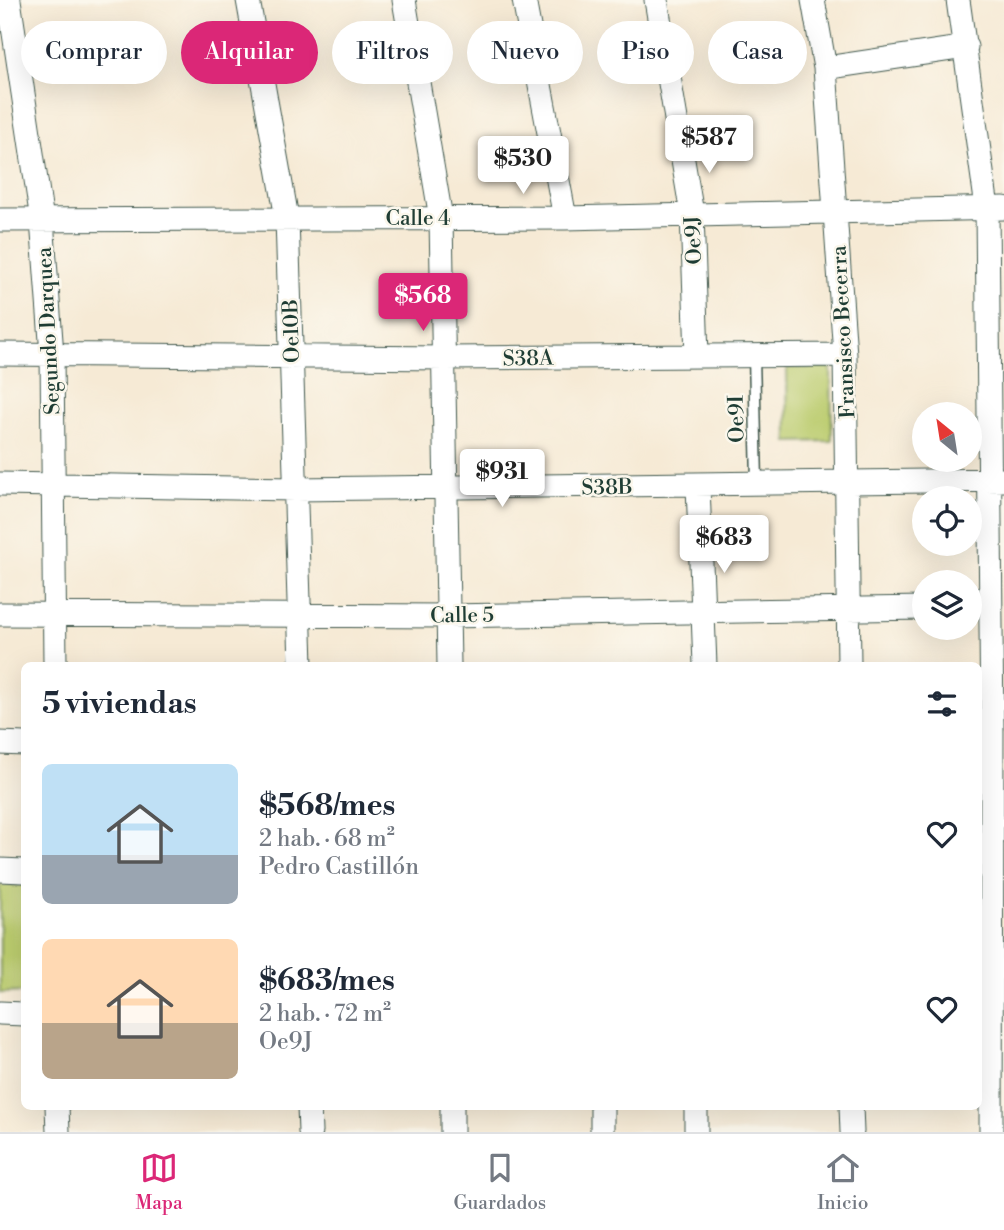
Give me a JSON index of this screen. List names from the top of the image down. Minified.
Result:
{"streets":{"street":["Calle 4","Oe9J","Segundo Darquea","Oe10B","Fransisco Becerra","S38A","S38B","Calle 5"],"lane":["Oe9I"]},"crossings":[["Calle 4","Oe9J"],["Calle 4","Segundo Darquea"],["Calle 4","Oe10B"],["Calle 4","Fransisco Becerra"],["Oe9J","S38A"],["Segundo Darquea","S38A"],["Segundo Darquea","S38B"],["Segundo Darquea","Calle 5"],["Oe10B","S38A"],["Oe10B","S38B"],["Oe10B","Calle 5"],["Fransisco Becerra","S38A"],["Fransisco Becerra","S38B"],["Fransisco Becerra","Calle 5"],["S38A","Oe9I"],["Oe9I","S38B"]],"north":"top left","page":{"chip":["Comprar","Alquilar","Filtros","Nuevo","Piso","Casa"],"price":["$587","$530","$568","$931","$683"],"heading":"5 viviendas","list":[{"name":"$568/mes","note":"2 hab. · 68 m² · Pedro Castillón"},{"name":"$683/mes","note":"2 hab. · 72 m² · Oe9J"}],"tabs":["Mapa","Guardados","Inicio"]}}
